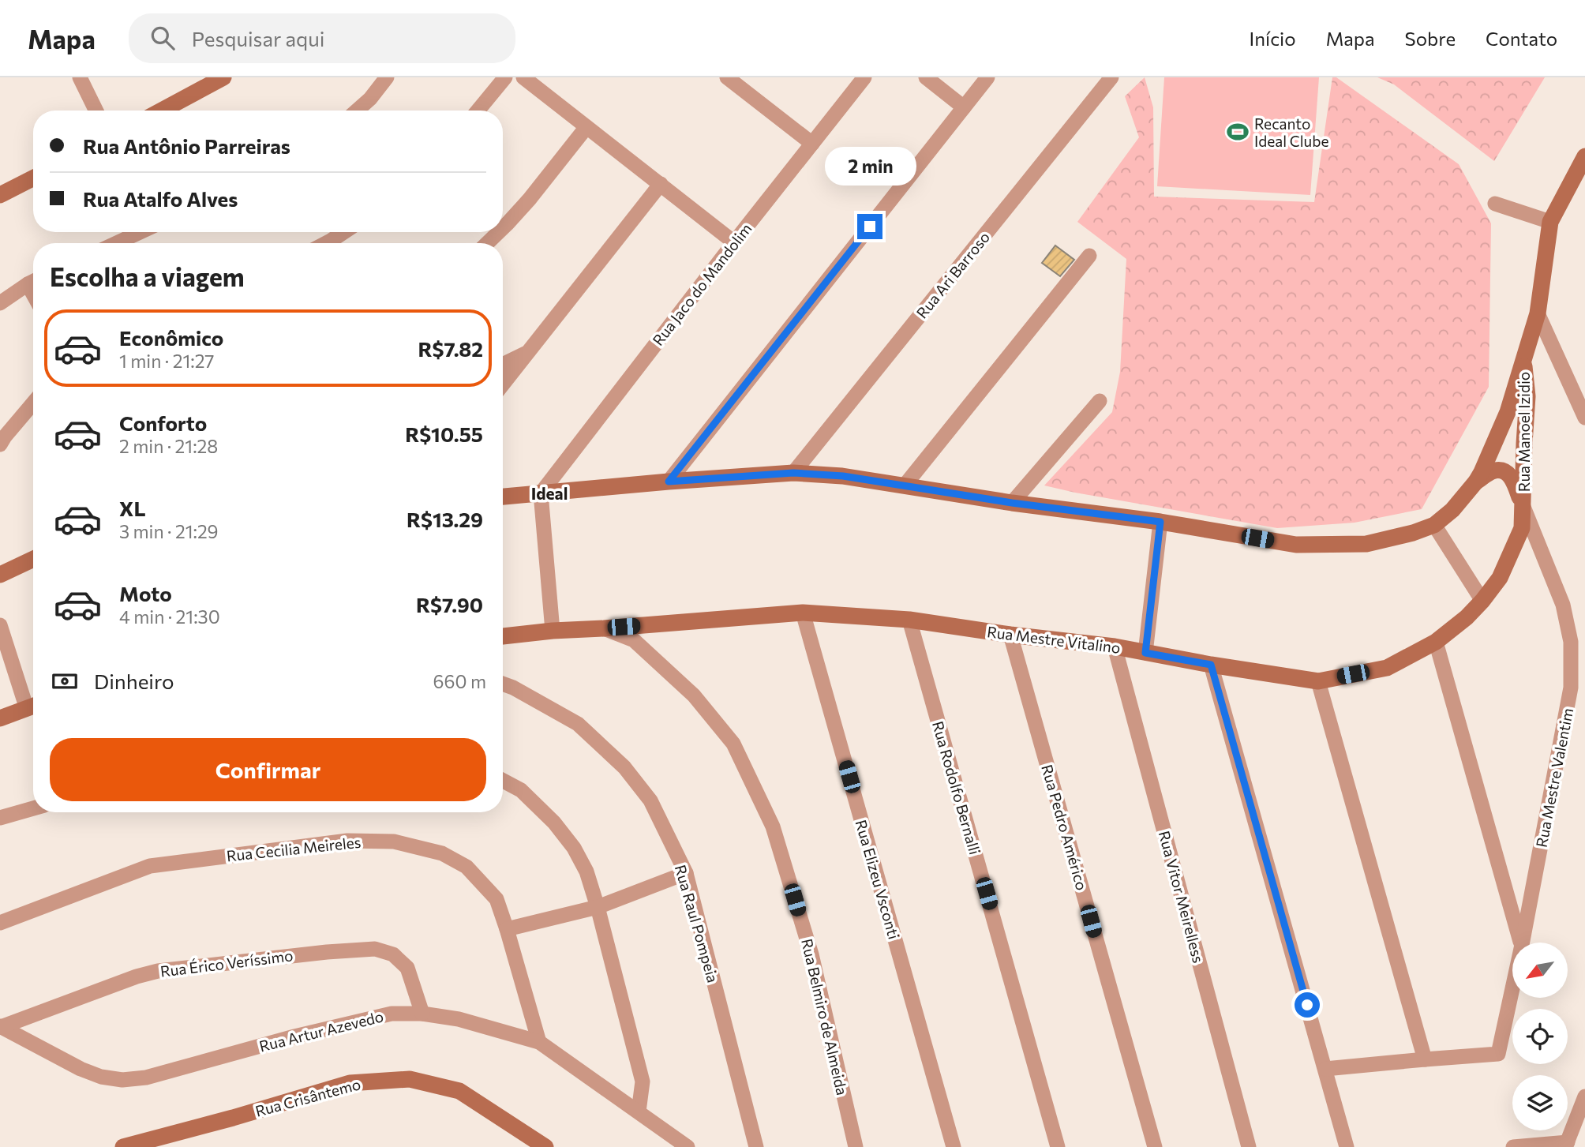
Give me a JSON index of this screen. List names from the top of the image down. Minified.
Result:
{"streets":{"street":["Rua Ari Barroso","Rua Jaco do Mandolim","Rua Manoel Izidio","Rua Mestre Vitalino","Rua Mestre Valentim","Rua Rodolfo Bernalli","Rua Pedro Américo","Rua Cecilia Meireles","Rua Elizeu Vsconti","Rua Vitor Meirelless","Rua Raul Pompeia","Rua Érico Veríssimo","Rua Belmiro de Almeida","Rua Artur Azevedo","Rua Crisântemo"]},"crossings":[["Rua Ari Barroso","Rua Manoel Izidio"],["Rua Jaco do Mandolim","Rua Manoel Izidio"],["Rua Manoel Izidio","Rua Mestre Vitalino"],["Rua Manoel Izidio","Rua Mestre Valentim"],["Rua Mestre Vitalino","Rua Mestre Valentim"],["Rua Mestre Vitalino","Rua Rodolfo Bernalli"],["Rua Mestre Vitalino","Rua Pedro Américo"],["Rua Mestre Vitalino","Rua Elizeu Vsconti"],["Rua Mestre Vitalino","Rua Vitor Meirelless"],["Rua Mestre Vitalino","Rua Belmiro de Almeida"],["Rua Cecilia Meireles","Rua Artur Azevedo"],["Rua Érico Veríssimo","Rua Artur Azevedo"]],"districts":["Ideal"],"places":{"sports":["Recanto Ideal Clube"]},"north":"bottom left","page":{"header":"Mapa","search":"Pesquisar aqui","nav":["Início","Mapa","Sobre","Contato"],"banner":["Rua Antônio Parreiras","Rua Atalfo Alves"],"bubble":"2 min","heading":"Escolha a viagem","list":[{"name":"Econômico","note":"1 min · 21:27","value":"R$7.82"},{"name":"Conforto","note":"2 min · 21:28","value":"R$10.55"},{"name":"XL","note":"3 min · 21:29","value":"R$13.29"},{"name":"Moto","note":"4 min · 21:30","value":"R$7.90"}],"pay":["Dinheiro","660 m"],"buttons":"Confirmar"}}
